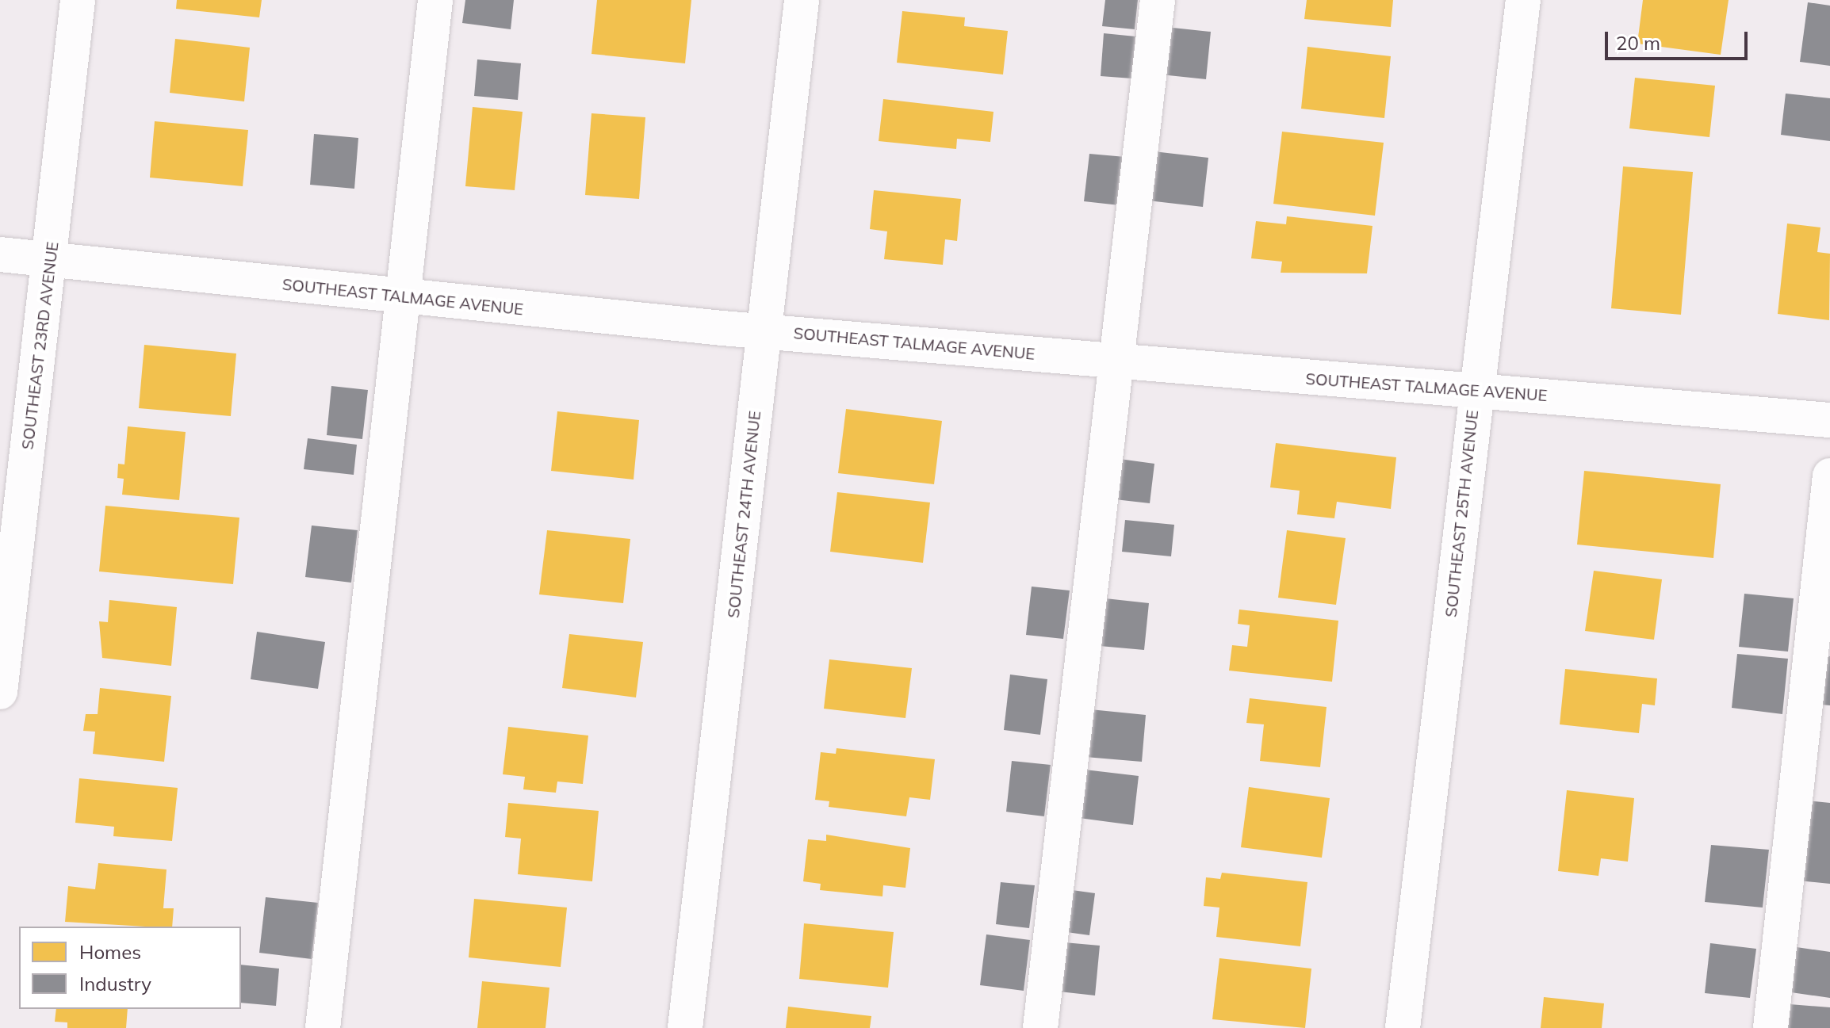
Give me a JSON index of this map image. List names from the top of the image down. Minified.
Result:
{"streets":{"street":["SOUTHEAST TALMAGE AVENUE","SOUTHEAST 23RD AVENUE","SOUTHEAST 25TH AVENUE","SOUTHEAST 24TH AVENUE"]},"crossings":[["SOUTHEAST TALMAGE AVENUE","SOUTHEAST 23RD AVENUE"],["SOUTHEAST TALMAGE AVENUE","SOUTHEAST 25TH AVENUE"],["SOUTHEAST TALMAGE AVENUE","SOUTHEAST 24TH AVENUE"]],"legend":["Homes","Industry"],"scale_bar":"20 m"}
